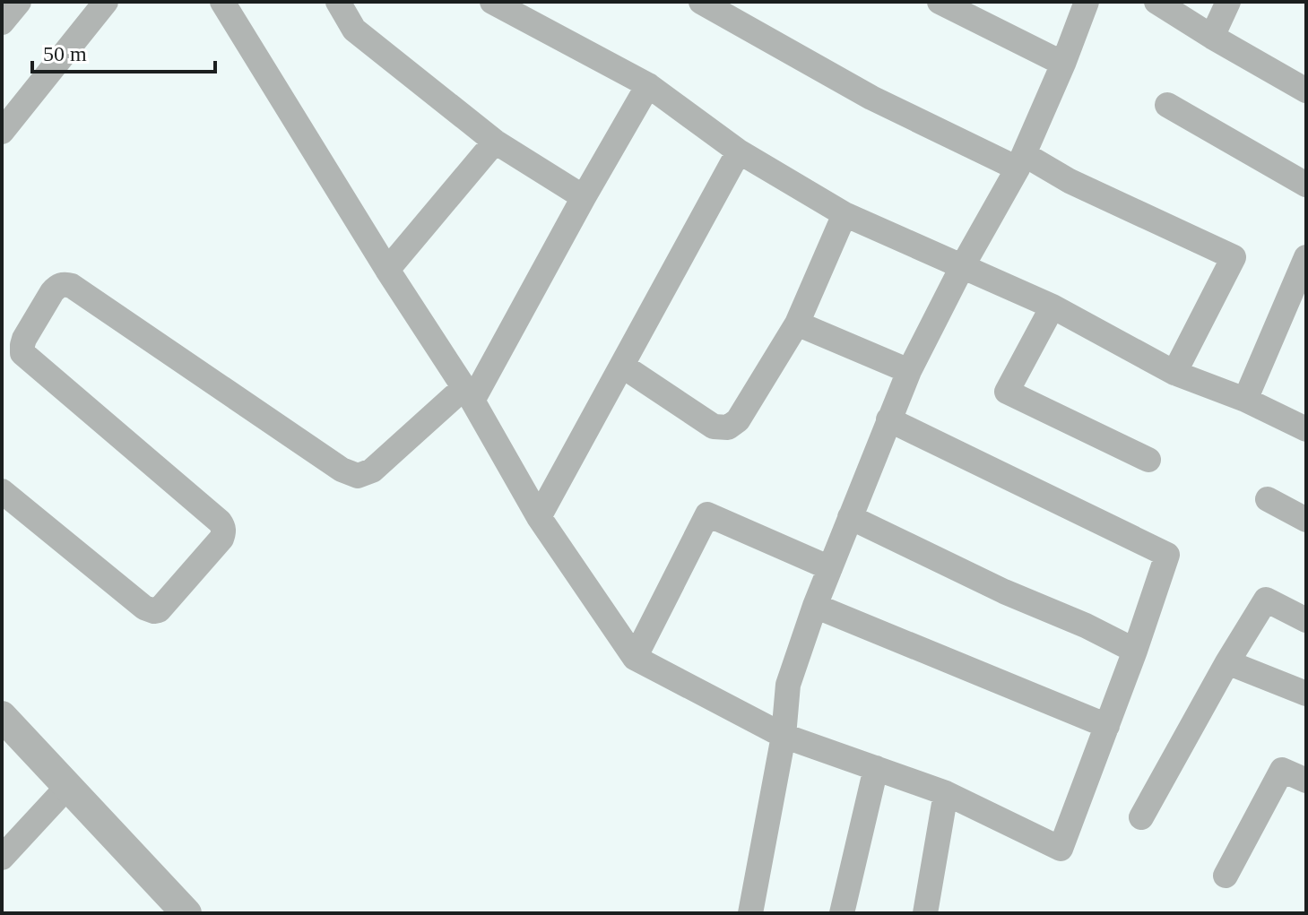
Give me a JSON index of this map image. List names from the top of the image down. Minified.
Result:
{"scale_bar":"50 m"}
